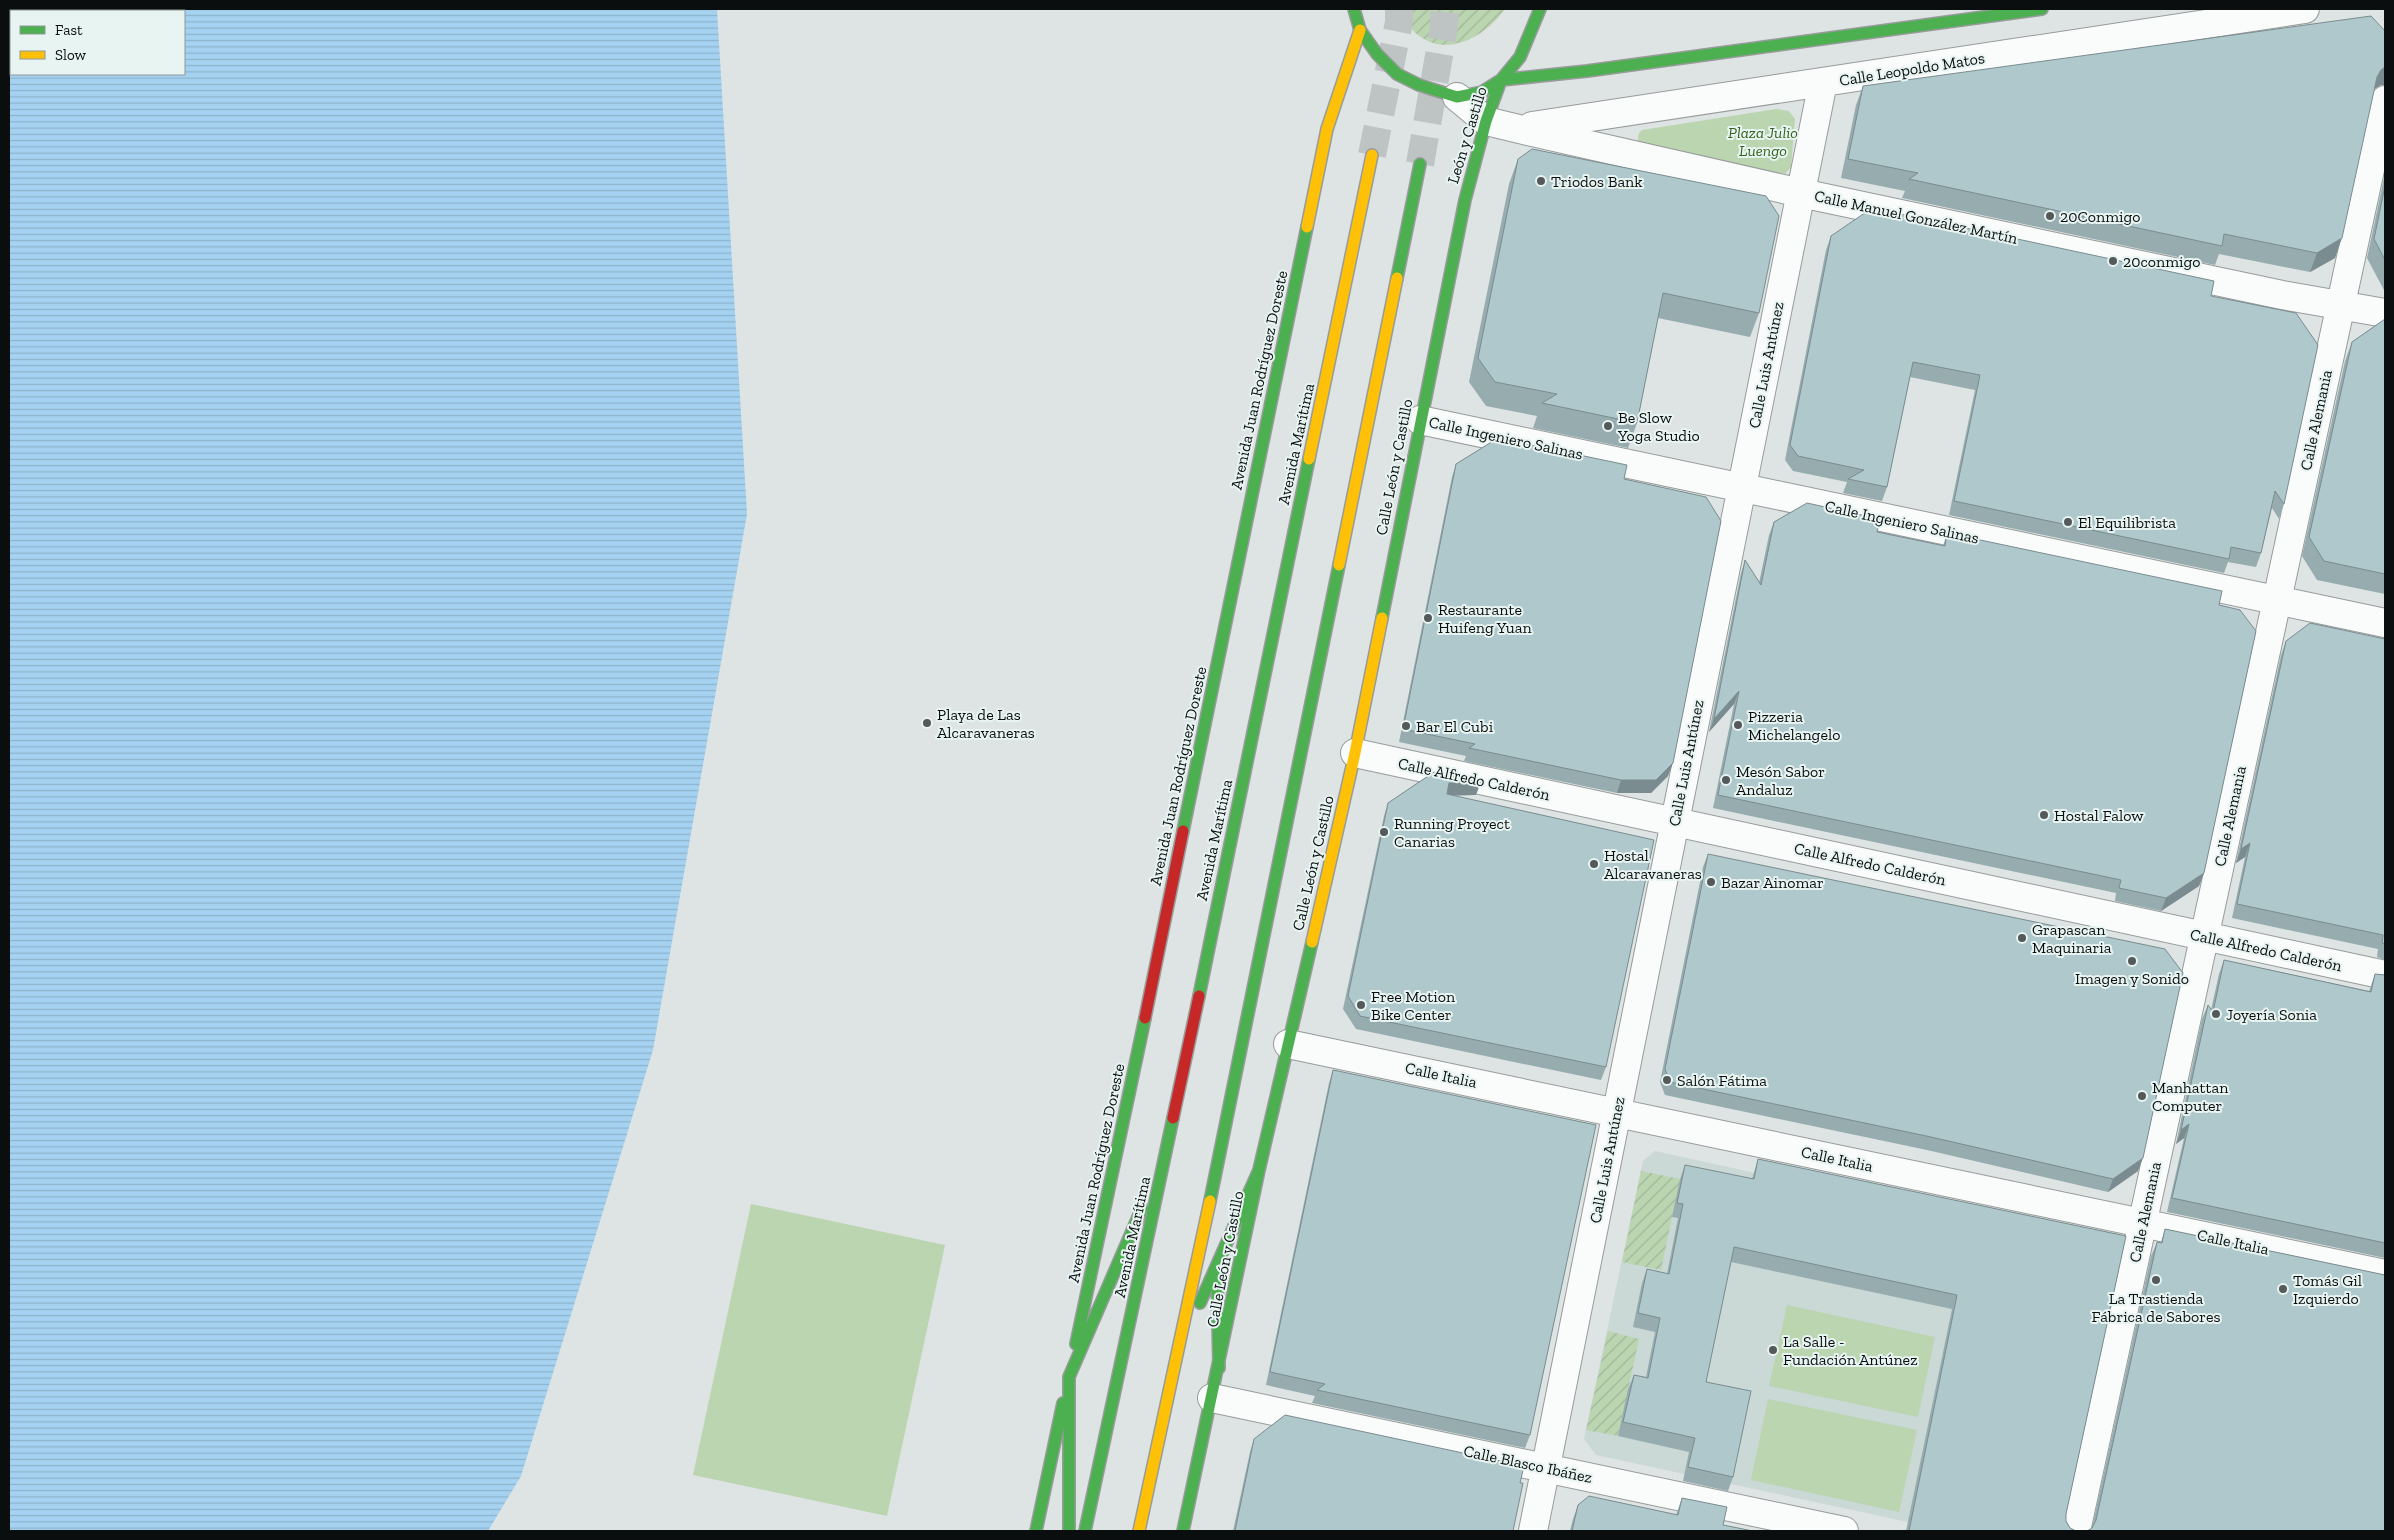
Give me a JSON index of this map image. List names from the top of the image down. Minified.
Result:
{"streets":{"main road":["León y Castillo","Avenida Juan Rodríguez Doreste","Avenida Marítima","Calle León y Castillo"],"street":["Calle Leopoldo Matos","Calle Manuel González Martín","Calle Luis Antúnez","Calle Alemania","Calle Ingeniero Salinas","Calle Alfredo Calderón","Calle Italia","Calle Blasco Ibáñez"]},"crossings":[["Calle Leopoldo Matos","Calle Manuel González Martín"],["Calle Leopoldo Matos","Calle Luis Antúnez"],["León y Castillo","Calle Manuel González Martín"],["León y Castillo","Calle León y Castillo"],["Calle Manuel González Martín","Calle Luis Antúnez"],["Calle Manuel González Martín","Calle Alemania"],["Calle Luis Antúnez","Calle Ingeniero Salinas"],["Calle Luis Antúnez","Calle Alfredo Calderón"],["Calle Luis Antúnez","Calle Italia"],["Calle Luis Antúnez","Calle Blasco Ibáñez"],["Calle Alemania","Calle Ingeniero Salinas"],["Calle Alemania","Calle Alfredo Calderón"],["Calle Alemania","Calle Italia"],["Calle Ingeniero Salinas","Calle León y Castillo"],["Calle León y Castillo","Calle Alfredo Calderón"],["Calle León y Castillo","Calle Italia"],["Calle León y Castillo","Calle Blasco Ibáñez"]],"parks":["Plaza Julio Luengo"],"places":["Triodos Bank","20Conmigo","20conmigo","Be Slow Yoga Studio","El Equilibrista","Restaurante Huifeng Yuan","Playa de Las Alcaravaneras","Pizzeria Michelangelo","Bar El Cubi","Mesón Sabor Andaluz","Hostal Falow","Running Proyect Canarias","Hostal Alcaravaneras","Bazar Ainomar","Grapascan Maquinaria","Imagen y Sonido","Free Motion Bike Center","Joyería Sonia","Salón Fátima","Manhattan Computer","La Trastienda Fábrica de Sabores","Tomás Gil Izquierdo","La Salle - Fundación Antúnez"],"legend":["Fast","Slow"]}
